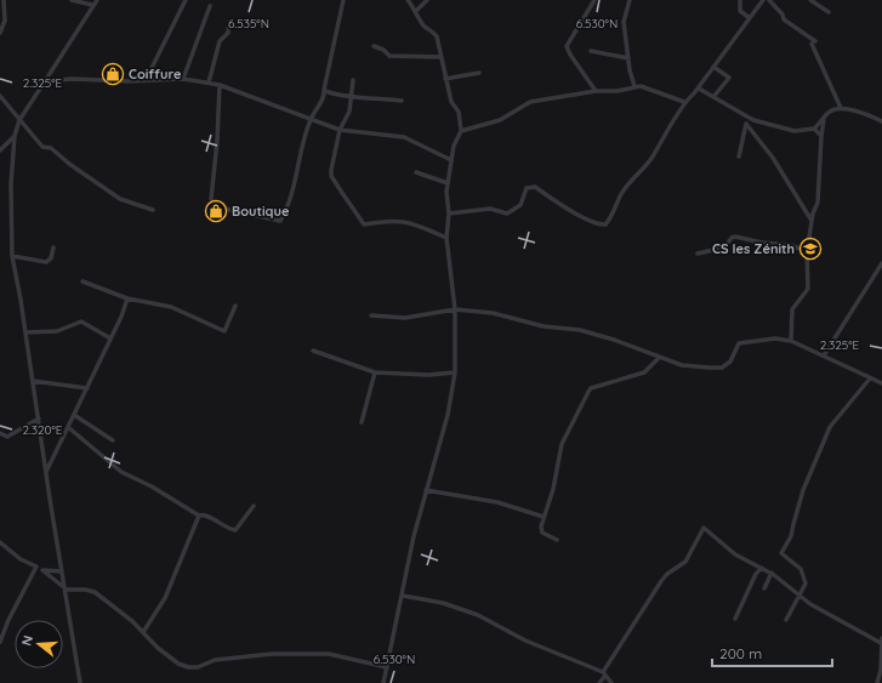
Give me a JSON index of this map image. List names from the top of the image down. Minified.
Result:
{"places":{"shop":["Coiffure","Boutique"],"school or university":["CS les Zénith"]},"scale_bar":"200 m","north":"left","coordinates":["6.535°N","6.530°N","2.325°E","2.320°E"]}
